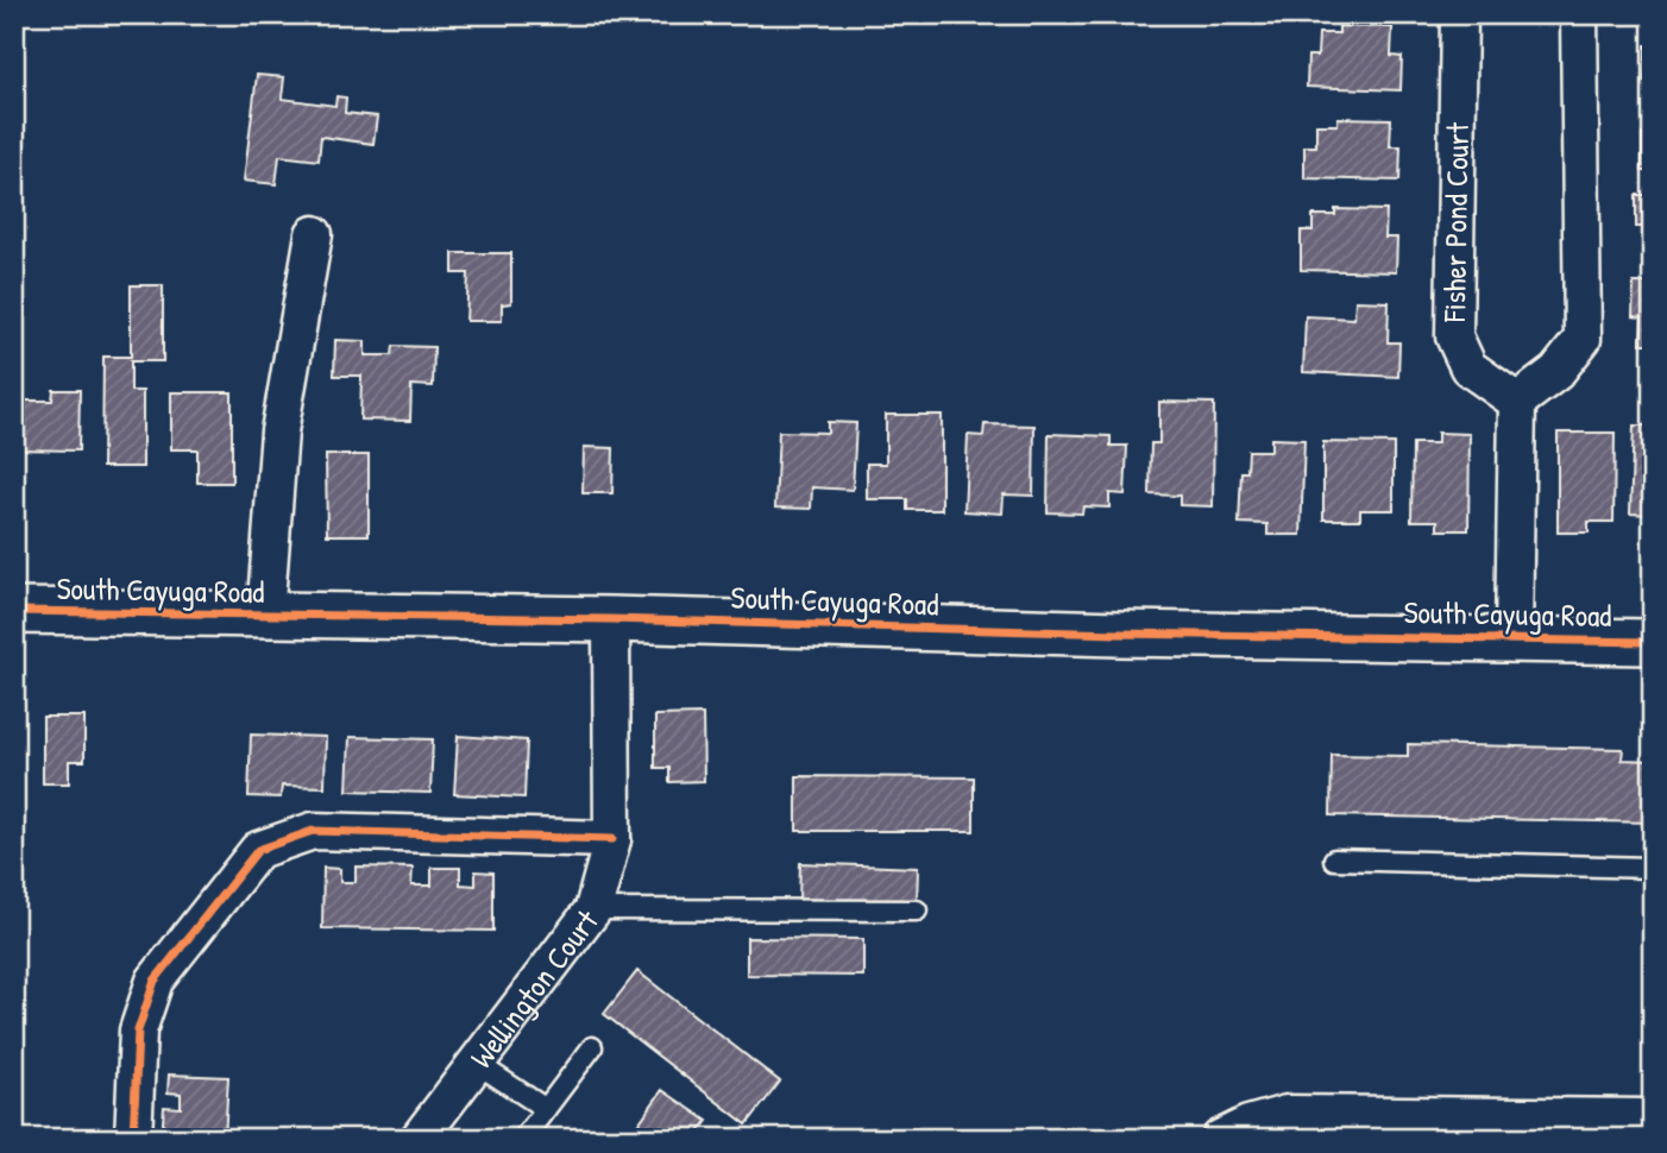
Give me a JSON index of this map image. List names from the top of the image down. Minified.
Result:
{"streets":{"street":["Fisher Pond Court","South Cayuga Road","Wellington Court"]},"crossings":[["South Cayuga Road","Wellington Court"]]}
